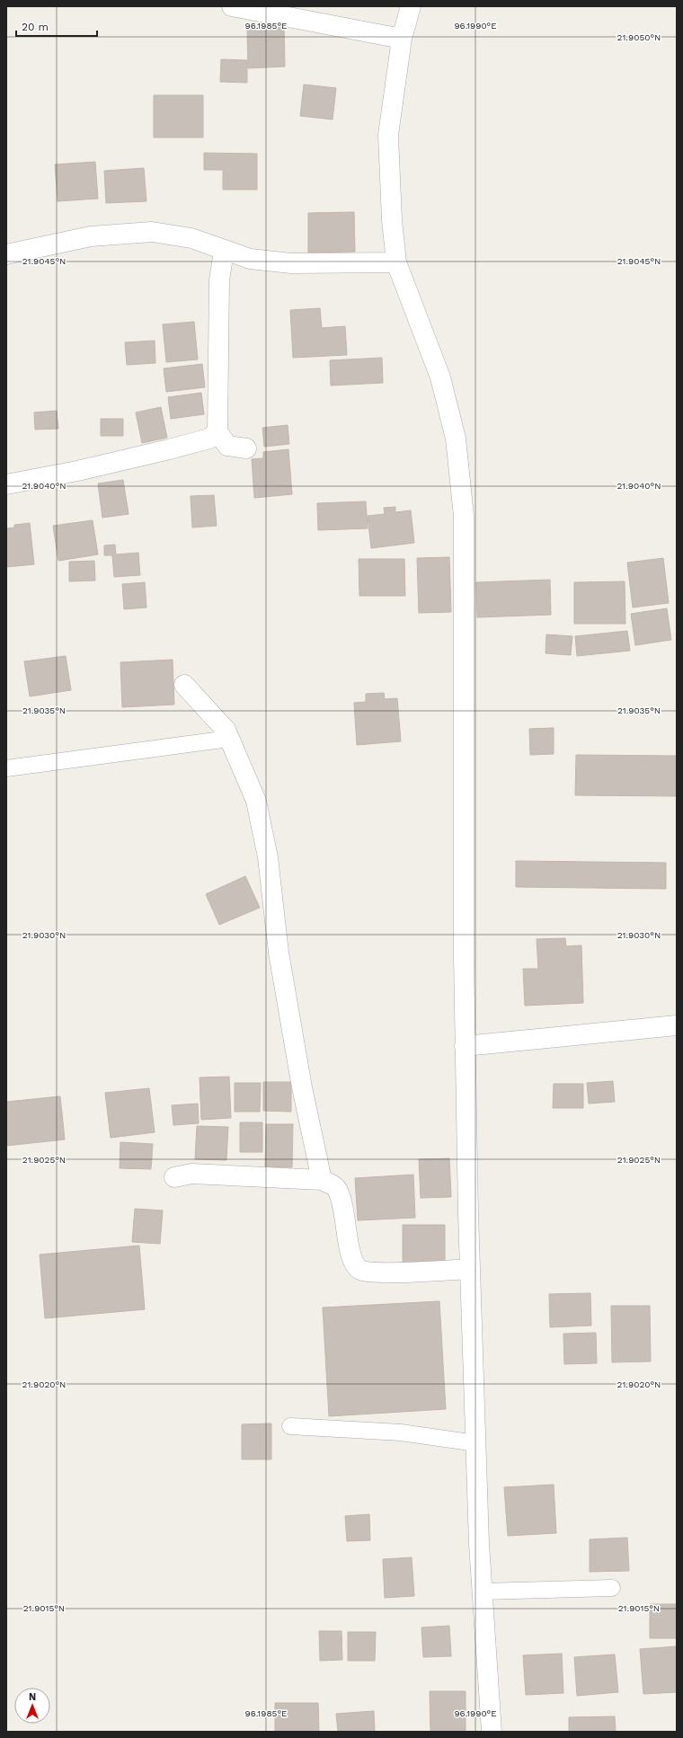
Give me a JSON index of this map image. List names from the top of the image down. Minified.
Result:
{"scale_bar":"20 m","north":"top","coordinates":["96.1985°E","96.1990°E","21.9050°N","21.9045°N","21.9040°N","21.9035°N","21.9030°N","21.9025°N","21.9020°N","21.9015°N"]}
